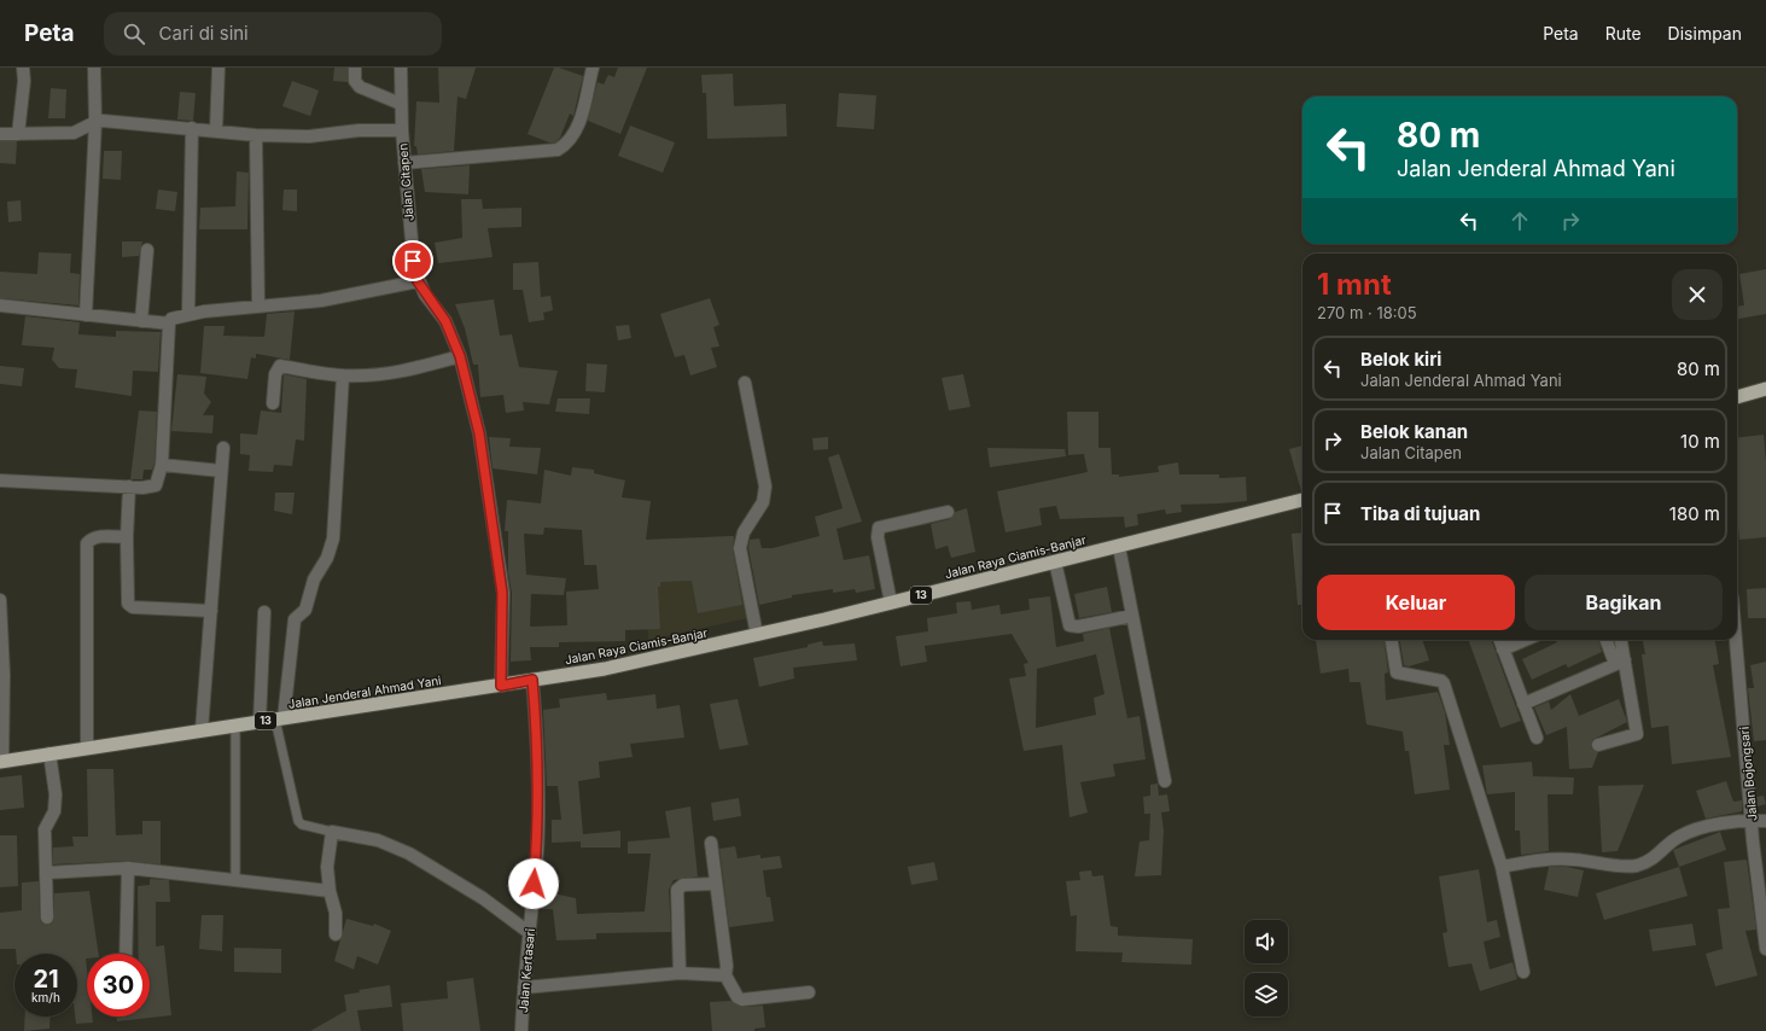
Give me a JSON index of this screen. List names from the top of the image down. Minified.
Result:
{"streets":{"highway":["Jalan Raya Ciamis-Banjar","13","Jalan Jenderal Ahmad Yani"],"street":["Jalan Citapen","Jalan Bojongsari","Jalan Kertasari"]},"crossings":[["Jalan Citapen","Jalan Jenderal Ahmad Yani"],["Jalan Raya Ciamis-Banjar","Jalan Jenderal Ahmad Yani"],["Jalan Raya Ciamis-Banjar","Jalan Kertasari"],["Jalan Jenderal Ahmad Yani","Jalan Kertasari"]],"page":{"header":"Peta","search":"Cari di sini","nav":["Peta","Rute","Disimpan"],"turn":["80 m","Jalan Jenderal Ahmad Yani"],"heading":["1 mnt","270 m · 18:05"],"list":[{"name":"Belok kiri","note":"Jalan Jenderal Ahmad Yani","value":"80 m"},{"name":"Belok kanan","note":"Jalan Citapen","value":"10 m"},{"name":"Tiba di tujuan","value":"180 m"}],"buttons":["Keluar","Bagikan"],"speed":"21 km/h","limit":"30"}}
